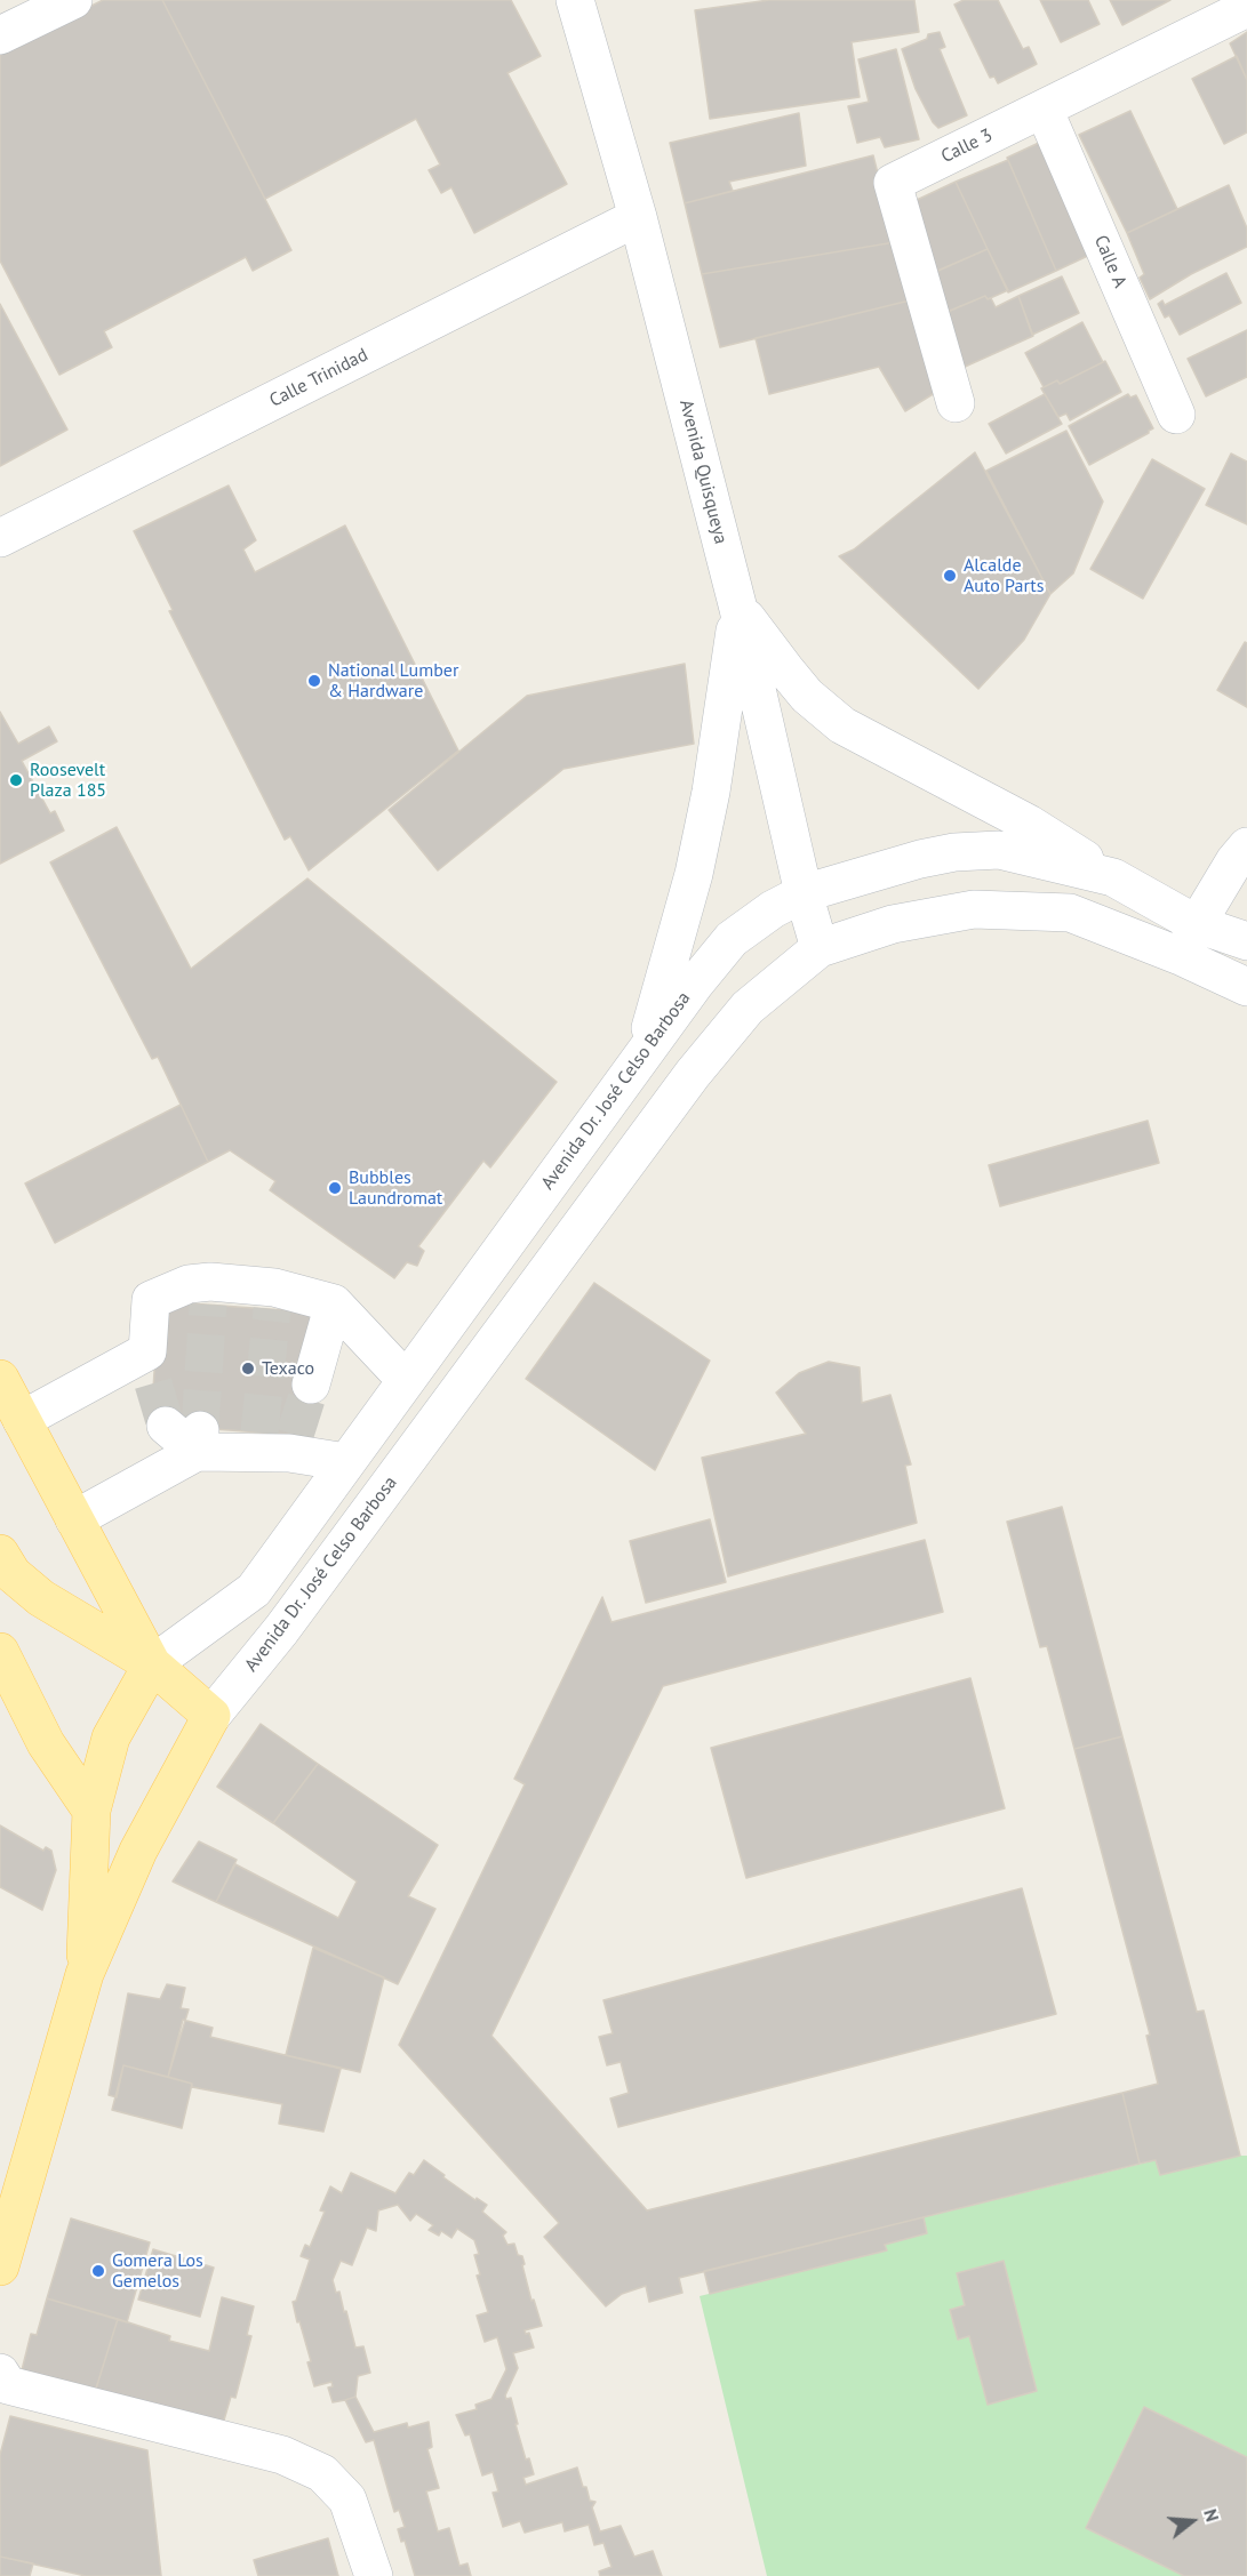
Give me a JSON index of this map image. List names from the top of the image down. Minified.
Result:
{"streets":{"main road":["Avenida Dr. José Celso Barbosa"],"street":["Calle 3","Calle A","Calle Trinidad","Avenida Quisqueya"]},"crossings":[["Calle 3","Calle A"],["Calle Trinidad","Avenida Quisqueya"],["Avenida Quisqueya","Avenida Dr. José Celso Barbosa"]],"places":["Alcalde Auto Parts","National Lumber & Hardware","Roosevelt Plaza 185","Bubbles Laundromat","Texaco","Gomera Los Gemelos"],"north":"right"}
